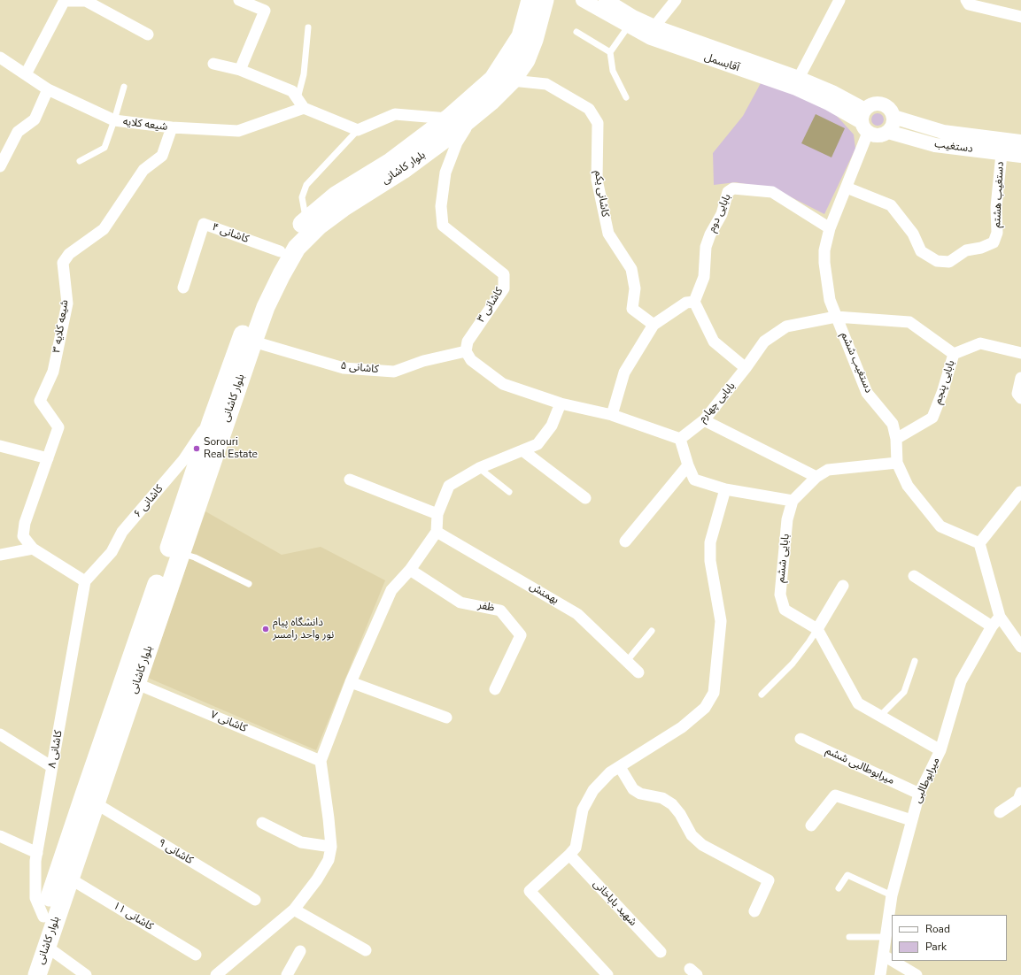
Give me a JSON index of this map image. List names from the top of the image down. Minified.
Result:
{"streets":{"main road":["بلوار کاشانی"],"street":["آقابسمل","شیعه کلایه","دستغیب","کاشانی یکم","دستغیب هشتم","بابایی دوم","کاشانی ۴","کاشانی ۳","شیعه کلایه ۳","دستغیب ششم","کاشانی ۵","بابایی پنجم","بابایی چهارم","کاشانی ۶","بابایی ششم","بهمنش","ظفر","کاشانی ۷","کاشانی ۸","میرابوطالبی ششم","میرابوطالبی","کاشانی ۹","شهید باباخانی","کاشانی ۱۱"]},"crossings":[["آقابسمل","دستغیب"],["آقابسمل","دستغیب ششم"],["شیعه کلایه","شیعه کلایه ۳"],["دستغیب","دستغیب هشتم"],["دستغیب","دستغیب ششم"],["بلوار کاشانی","کاشانی یکم"],["بلوار کاشانی","کاشانی ۴"],["بلوار کاشانی","کاشانی ۳"],["بلوار کاشانی","کاشانی ۵"],["بلوار کاشانی","کاشانی ۶"],["بلوار کاشانی","کاشانی ۷"],["بلوار کاشانی","کاشانی ۸"],["بلوار کاشانی","کاشانی ۹"],["بلوار کاشانی","کاشانی ۱۱"],["دستغیب هشتم","دستغیب ششم"],["بابایی دوم","دستغیب ششم"],["کاشانی ۳","کاشانی ۵"],["دستغیب ششم","بابایی پنجم"],["دستغیب ششم","بابایی چهارم"],["دستغیب ششم","بابایی ششم"],["بابایی پنجم","بابایی چهارم"],["کاشانی ۶","کاشانی ۸"],["میرابوطالبی ششم","میرابوطالبی"]],"places":["Sorouri Real Estate","دانشگاه پیام نور واحد رامسر"],"legend":["Road","Park"]}
